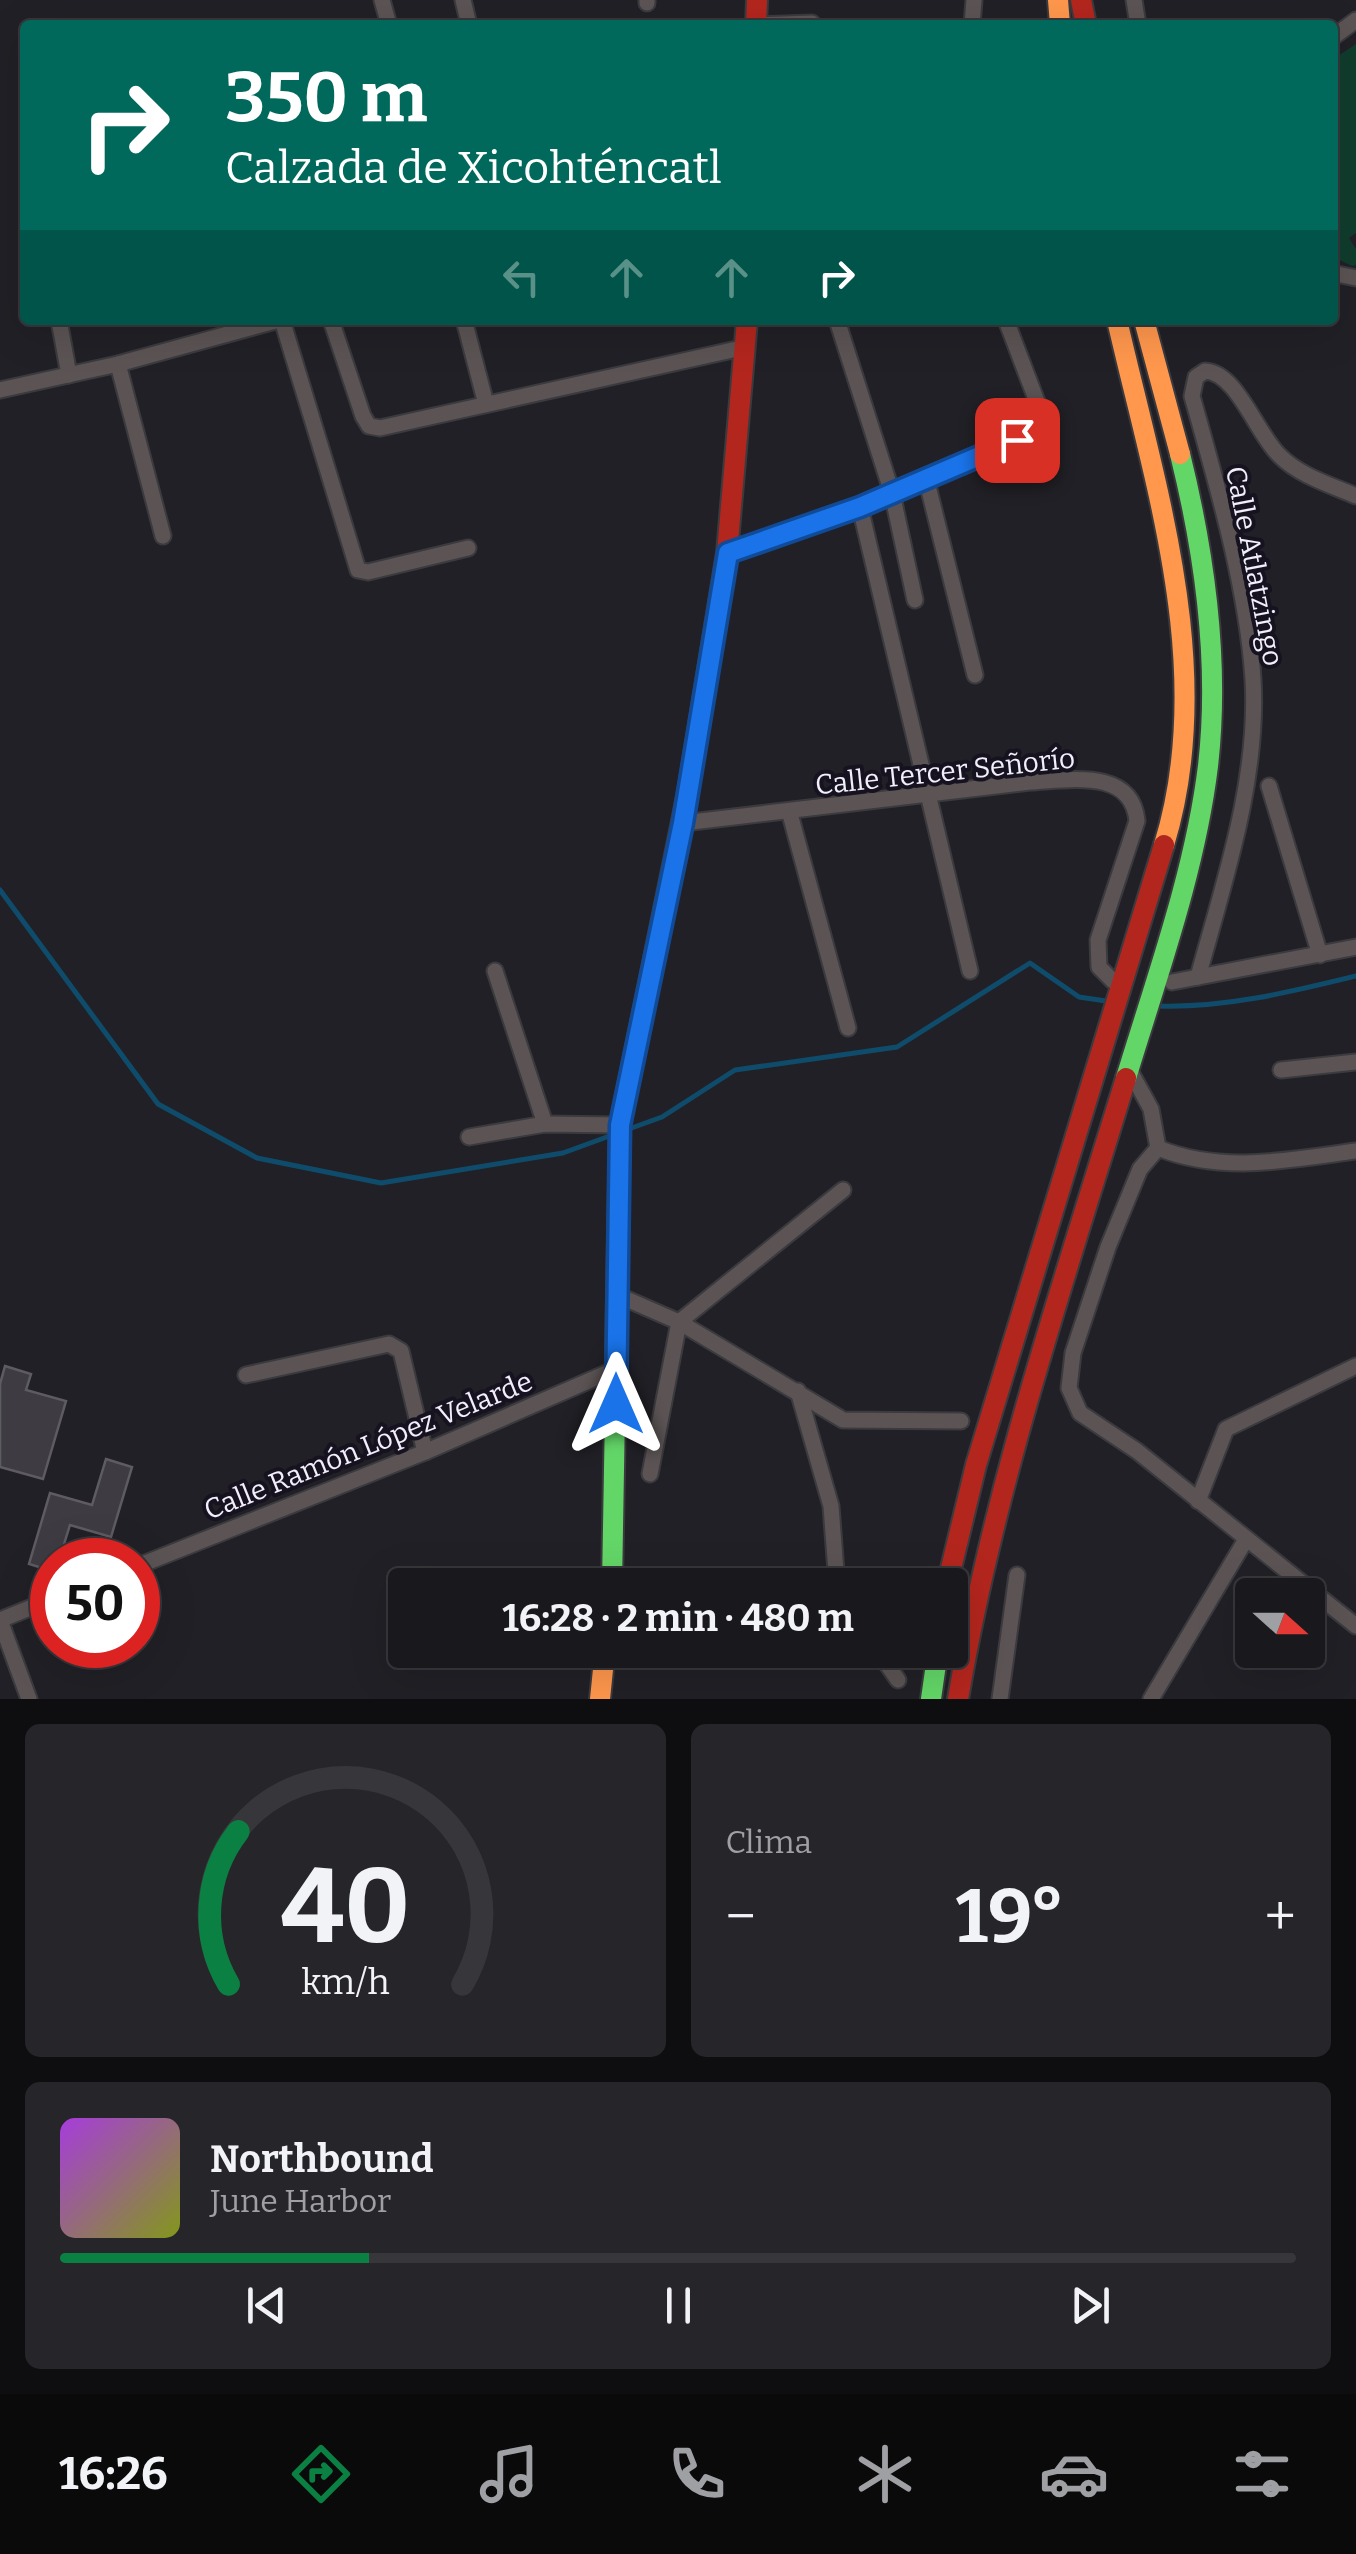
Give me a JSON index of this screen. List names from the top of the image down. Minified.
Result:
{"streets":{"street":["Calle Atlatzingo","Calle Tercer Señorío","Calle Ramón López Velarde"]},"north":"right","page":{"turn":["350 m","Calzada de Xicohténcatl"],"limit":"50","trip":"16:28 · 2 min · 480 m","tile":"Clima","heat":["−","19°","+"],"song":["Northbound","June Harbor"],"tabs":"16:26","gauge":["40","km/h"]}}
